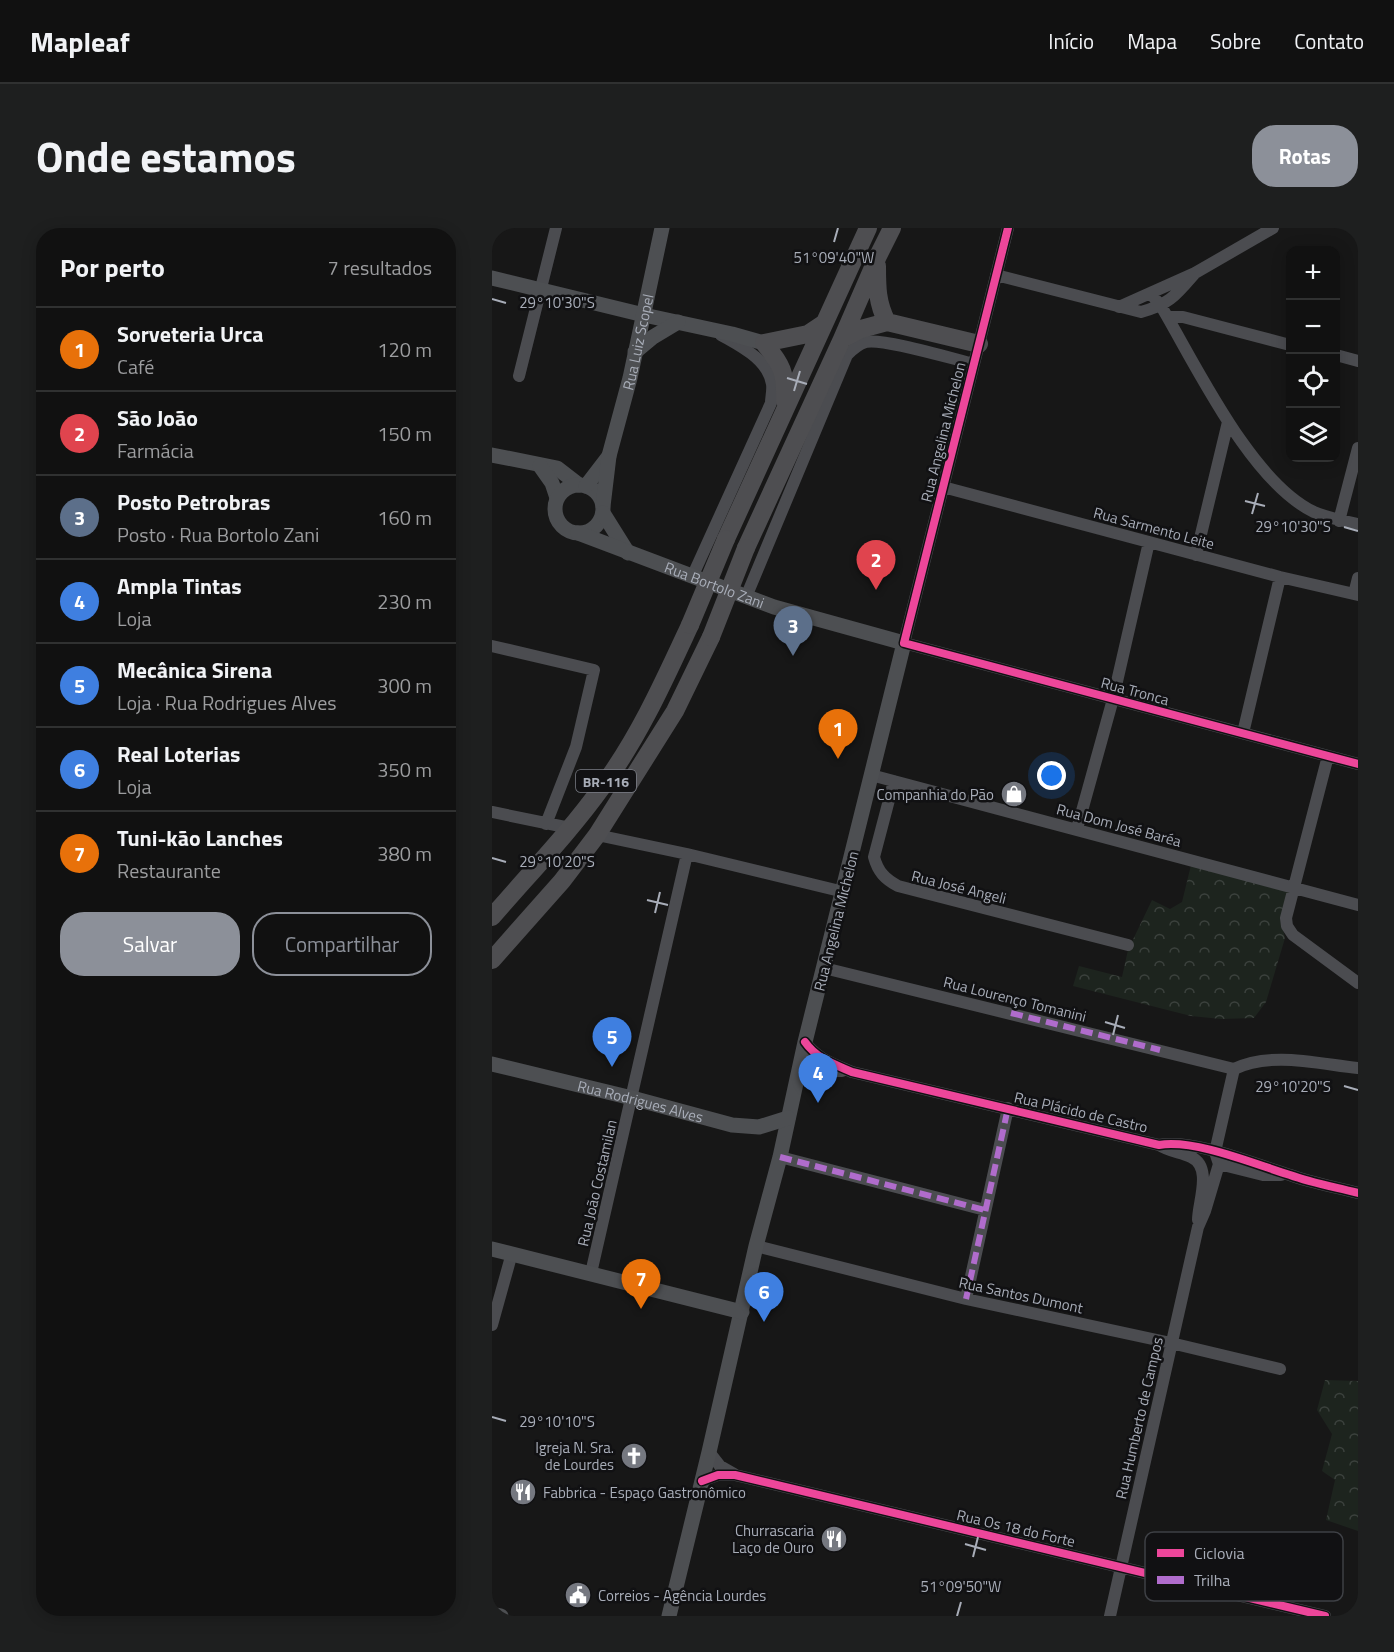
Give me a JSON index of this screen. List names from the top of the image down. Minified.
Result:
{"streets":{"highway":["BR-116"],"main road":["Rua Luiz Scopel","Rua Angelina Michelon","Rua Bortolo Zani","Rua Rodrigues Alves"],"street":["Rua Sarmento Leite","Rua Tronca","Rua Dom José Baréa","Rua José Angeli","Rua Lourenço Tomanini","Rua Plácido de Castro","Rua João Costamilan","Rua Santos Dumont","Rua Humberto de Campos","Rua Os 18 do Forte"]},"crossings":[["Rua Luiz Scopel","Rua Bortolo Zani"],["Rua Angelina Michelon","Rua Sarmento Leite"],["Rua Angelina Michelon","Rua Bortolo Zani"],["Rua Angelina Michelon","Rua Tronca"],["Rua Angelina Michelon","Rua Dom José Baréa"],["Rua Angelina Michelon","Rua Lourenço Tomanini"],["Rua Angelina Michelon","Rua Rodrigues Alves"],["Rua Angelina Michelon","Rua Plácido de Castro"],["Rua Angelina Michelon","Rua Santos Dumont"],["Rua Angelina Michelon","Rua Os 18 do Forte"],["Rua Bortolo Zani","Rua Tronca"],["Rua Dom José Baréa","Rua José Angeli"],["Rua Lourenço Tomanini","Rua Humberto de Campos"],["Rua Rodrigues Alves","Rua João Costamilan"],["Rua Plácido de Castro","Rua Humberto de Campos"],["Rua Santos Dumont","Rua Humberto de Campos"],["Rua Humberto de Campos","Rua Os 18 do Forte"]],"places":{"shop":["Companhia do Pão"],"church":["Igreja N. Sra. de Lourdes"],"restaurant":["Fabbrica - Espaço Gastronômico","Churrascaria Laço de Ouro"],"public building":["Correios - Agência Lourdes"]},"legend":["Ciclovia","Trilha"],"page":{"header":"Mapleaf","nav":["Início","Mapa","Sobre","Contato"],"title":"Onde estamos","buttons":["Rotas",["Salvar","Compartilhar"]],"heading":["Por perto","7 resultados"],"map_buttons":["+","−"],"list":[{"mark":"1","name":"Sorveteria Urca","note":"Café","value":"120 m"},{"mark":"2","name":"São João","note":"Farmácia","value":"150 m"},{"mark":"3","name":"Posto Petrobras","note":"Posto · Rua Bortolo Zani","value":"160 m"},{"mark":"4","name":"Ampla Tintas","note":"Loja","value":"230 m"},{"mark":"5","name":"Mecânica Sirena","note":"Loja · Rua Rodrigues Alves","value":"300 m"},{"mark":"6","name":"Real Loterias","note":"Loja","value":"350 m"},{"mark":"7","name":"Tuni-kão Lanches","note":"Restaurante","value":"380 m"}],"pins":["2","3","1","5","4","7","6"]},"coordinates":["51°09'40\"W","29°10'30\"S","29°10'20\"S","29°10'10\"S","51°09'50\"W"]}
